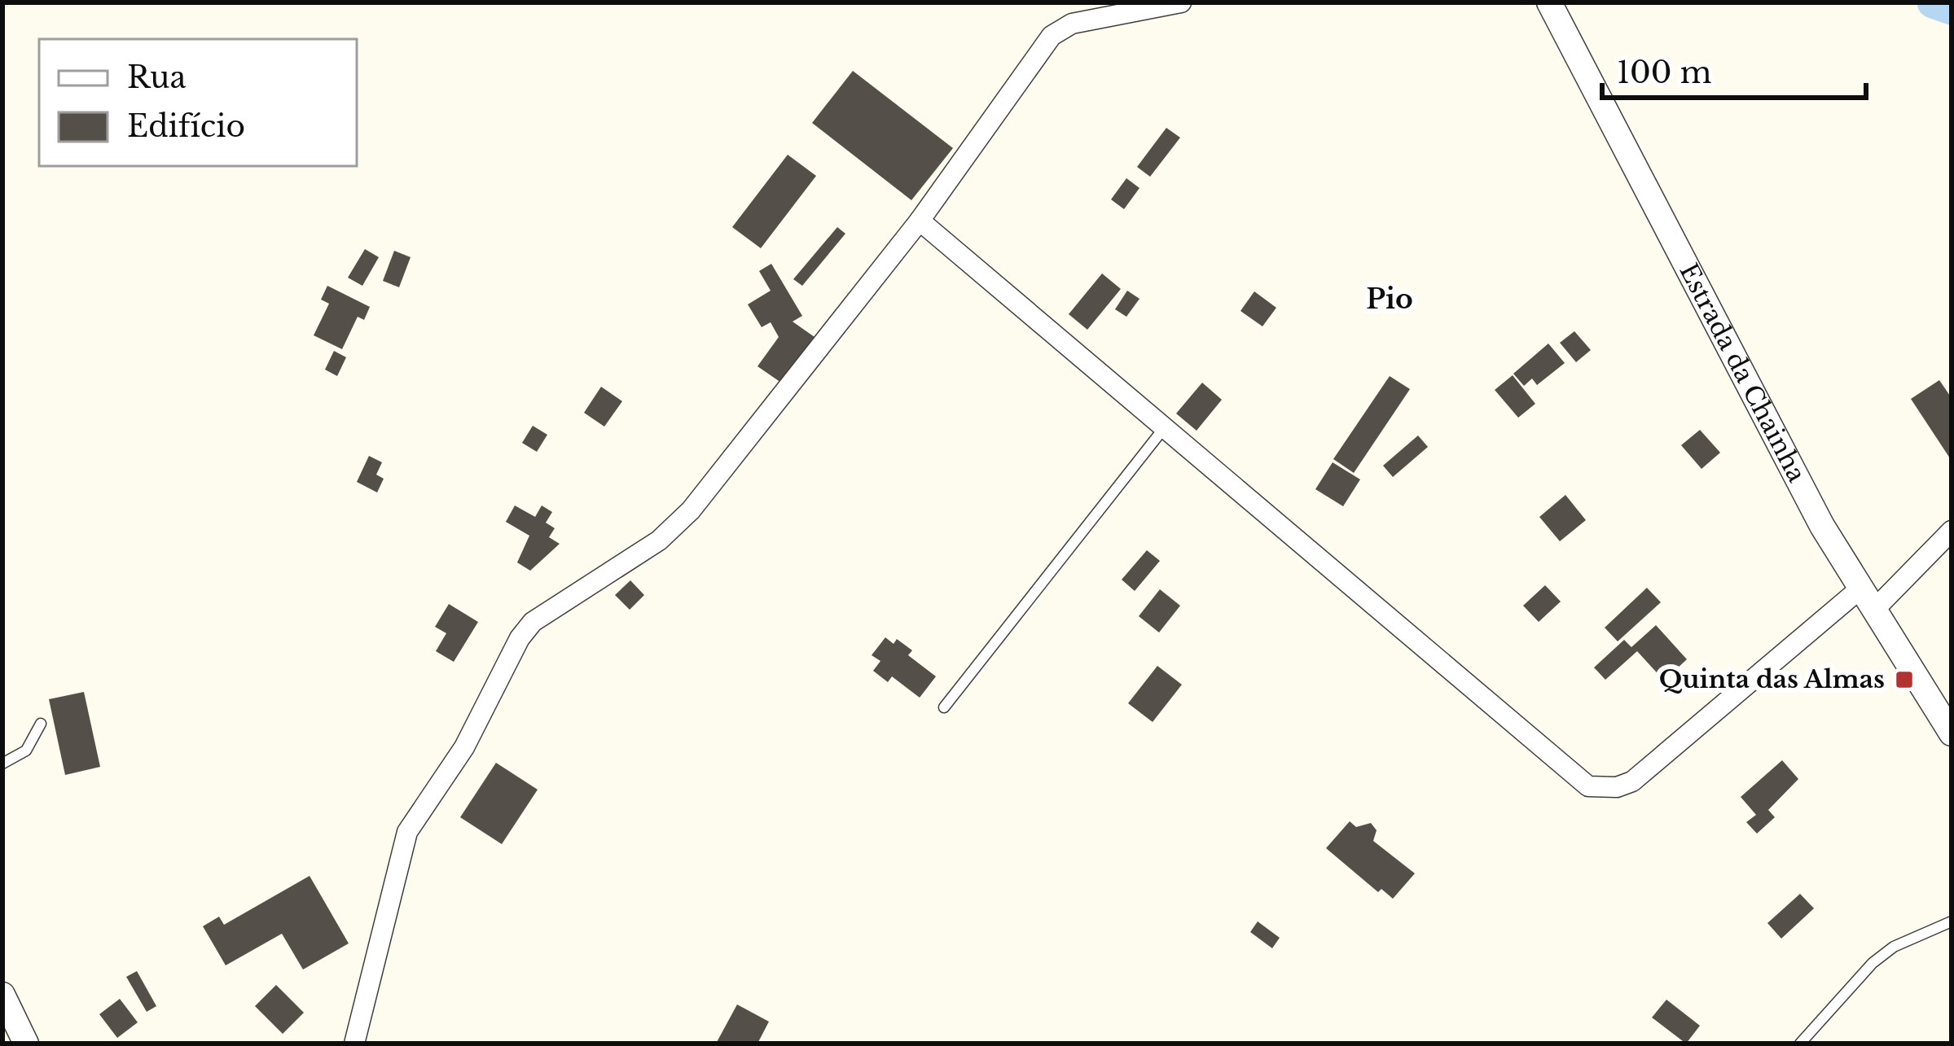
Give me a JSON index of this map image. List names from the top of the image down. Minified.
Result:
{"streets":{"street":["Estrada da Chainha"]},"districts":["Pio"],"places":{"transit":["Quinta das Almas"]},"legend":["Rua","Edifício"],"scale_bar":"100 m"}
